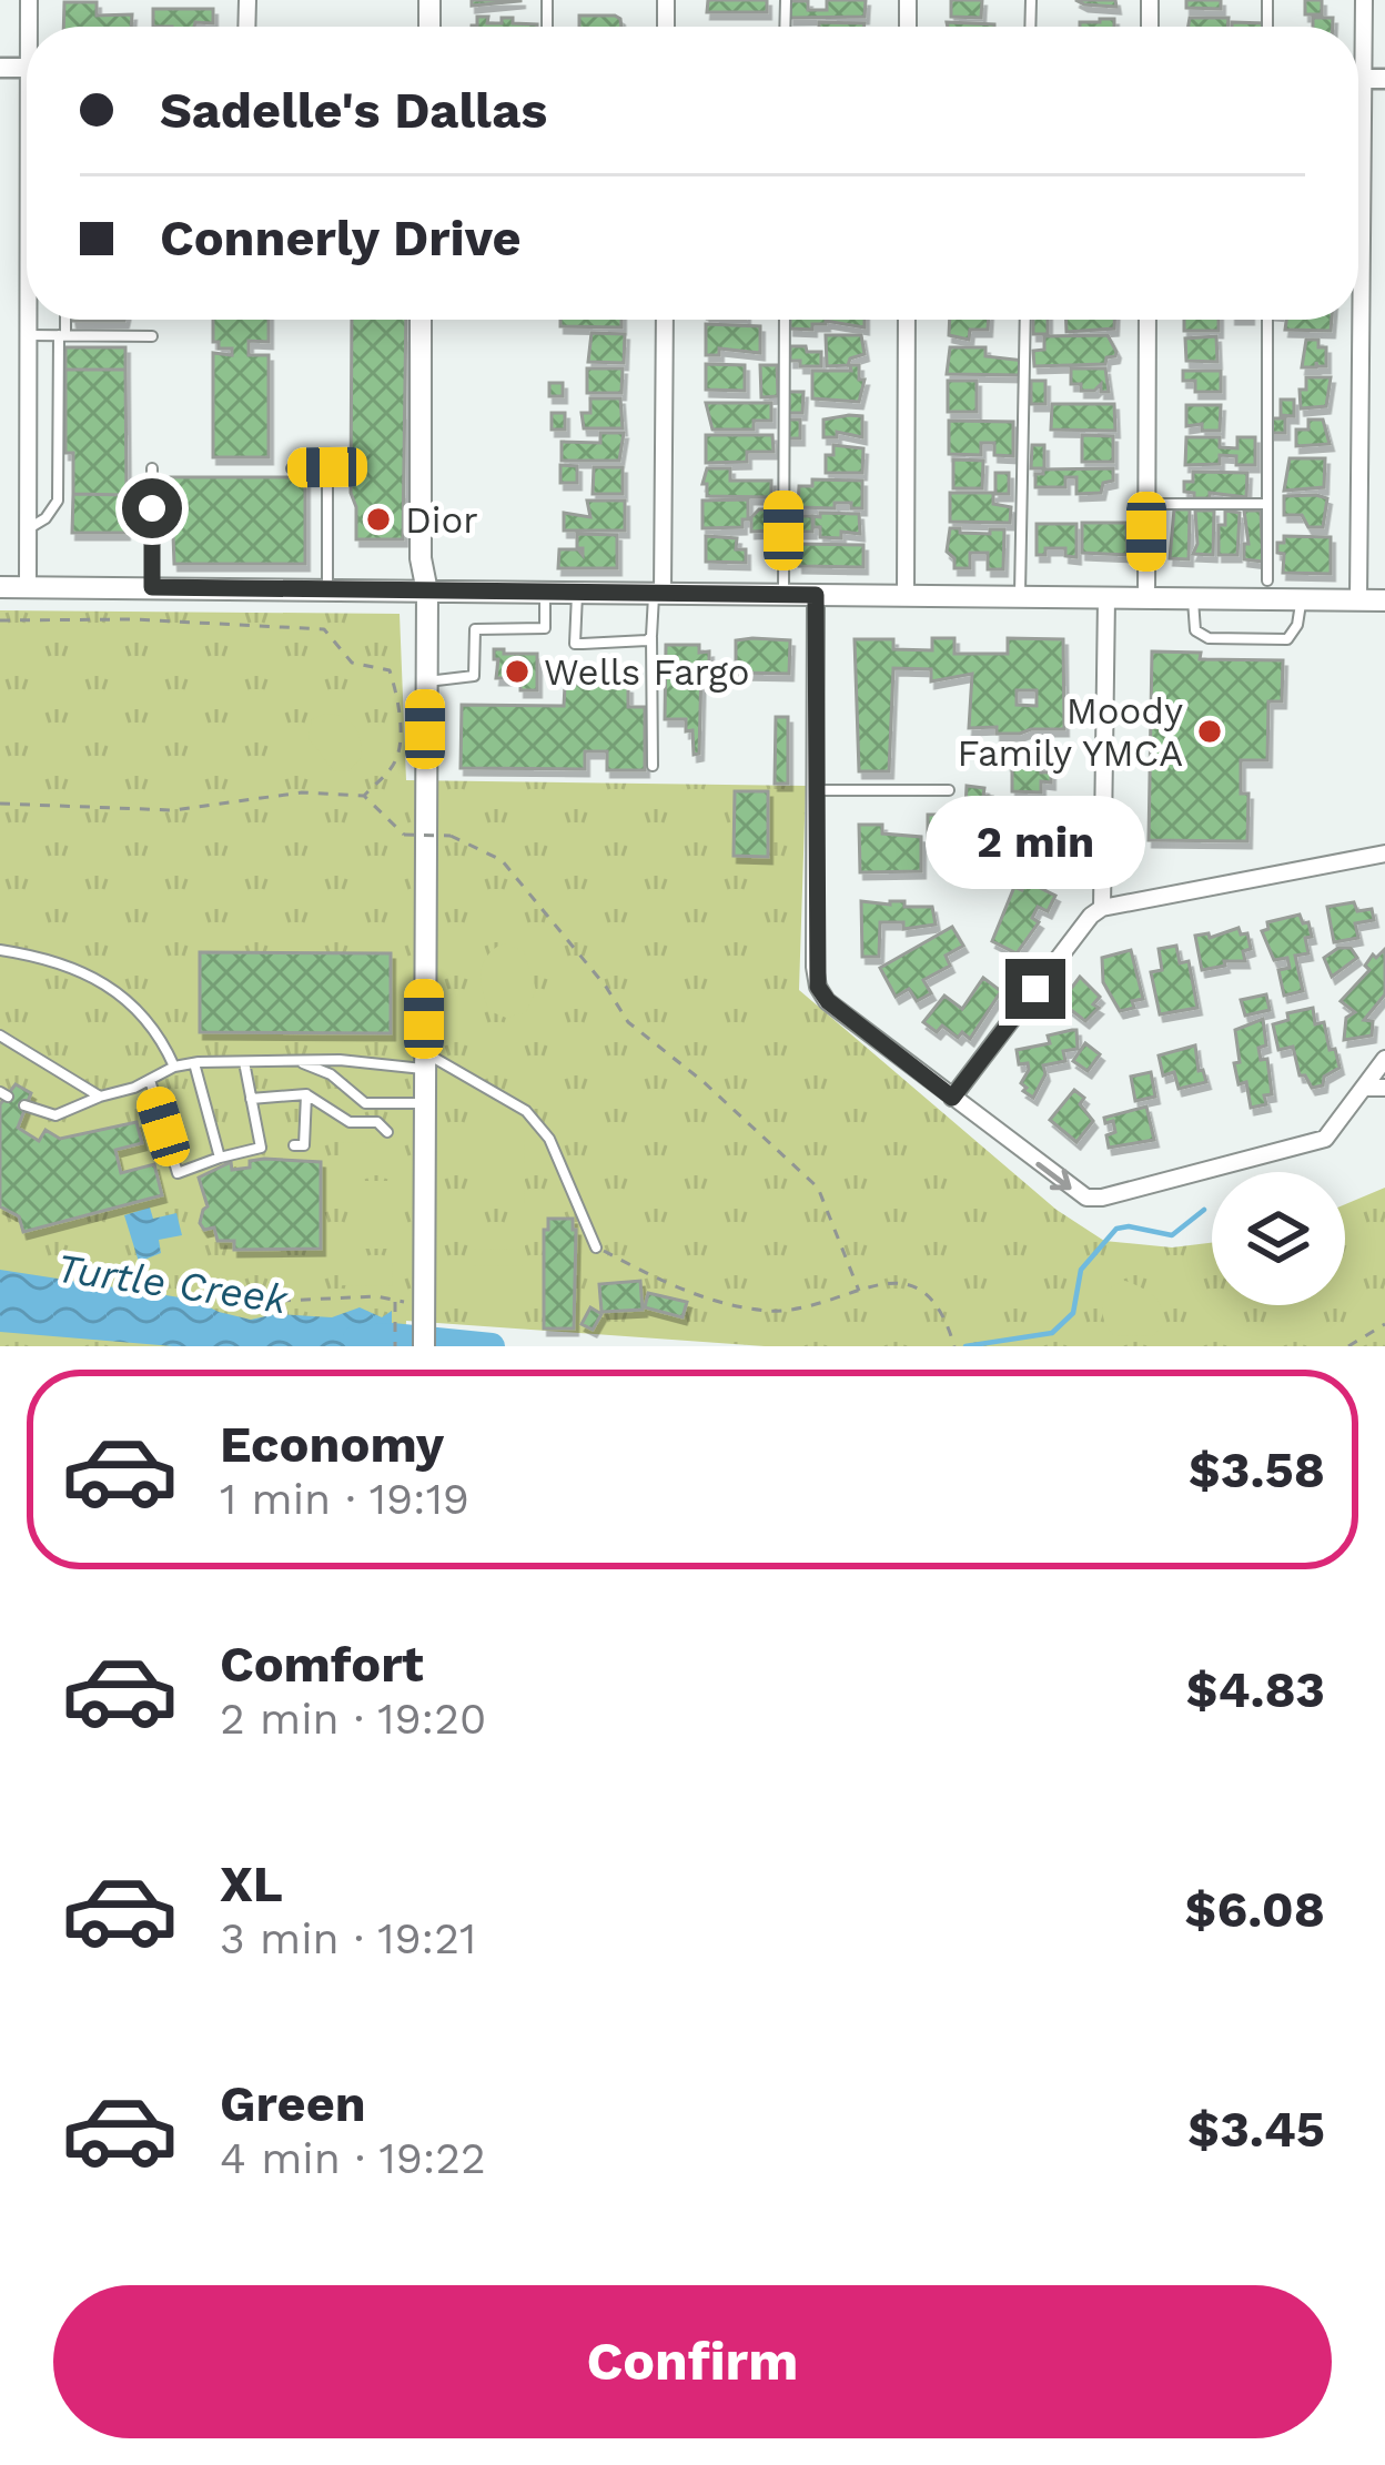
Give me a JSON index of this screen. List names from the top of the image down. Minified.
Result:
{"water":["Turtle Creek"],"places":["Dior","Wells Fargo","Moody Family YMCA"],"page":{"banner":["Sadelle's Dallas","Connerly Drive"],"bubble":"2 min","list":[{"name":"Economy","note":"1 min · 19:19","value":"$3.58"},{"name":"Comfort","note":"2 min · 19:20","value":"$4.83"},{"name":"XL","note":"3 min · 19:21","value":"$6.08"},{"name":"Green","note":"4 min · 19:22","value":"$3.45"}],"buttons":"Confirm"}}
